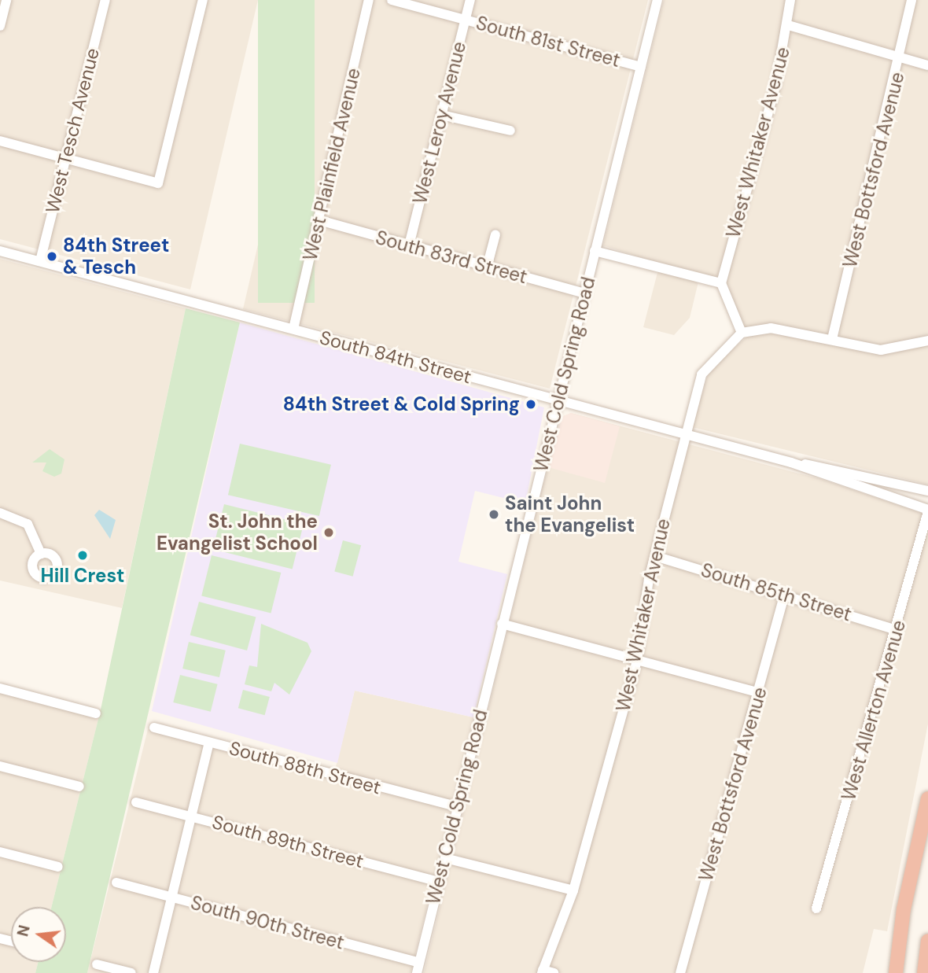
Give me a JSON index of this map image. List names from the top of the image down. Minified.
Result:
{"streets":{"street":["South 81st Street","West Leroy Avenue","West Tesch Avenue","West Whitaker Avenue","West Plainfield Avenue","West Bottsford Avenue","South 83rd Street","South 84th Street","West Cold Spring Road","South 85th Street","West Allerton Avenue","South 88th Street","South 89th Street","South 90th Street"]},"crossings":[["South 81st Street","West Leroy Avenue"],["South 81st Street","West Cold Spring Road"],["West Leroy Avenue","South 83rd Street"],["West Tesch Avenue","South 84th Street"],["West Whitaker Avenue","South 84th Street"],["West Whitaker Avenue","South 85th Street"],["West Plainfield Avenue","South 83rd Street"],["West Plainfield Avenue","South 84th Street"],["West Bottsford Avenue","South 85th Street"],["South 83rd Street","West Cold Spring Road"],["South 84th Street","West Cold Spring Road"],["South 84th Street","West Allerton Avenue"],["West Cold Spring Road","South 88th Street"],["West Cold Spring Road","South 89th Street"],["West Cold Spring Road","South 90th Street"],["South 85th Street","West Allerton Avenue"]],"places":["84th Street & Tesch","84th Street & Cold Spring","Saint John the Evangelist","St. John the Evangelist School","Hill Crest"],"north":"left"}
